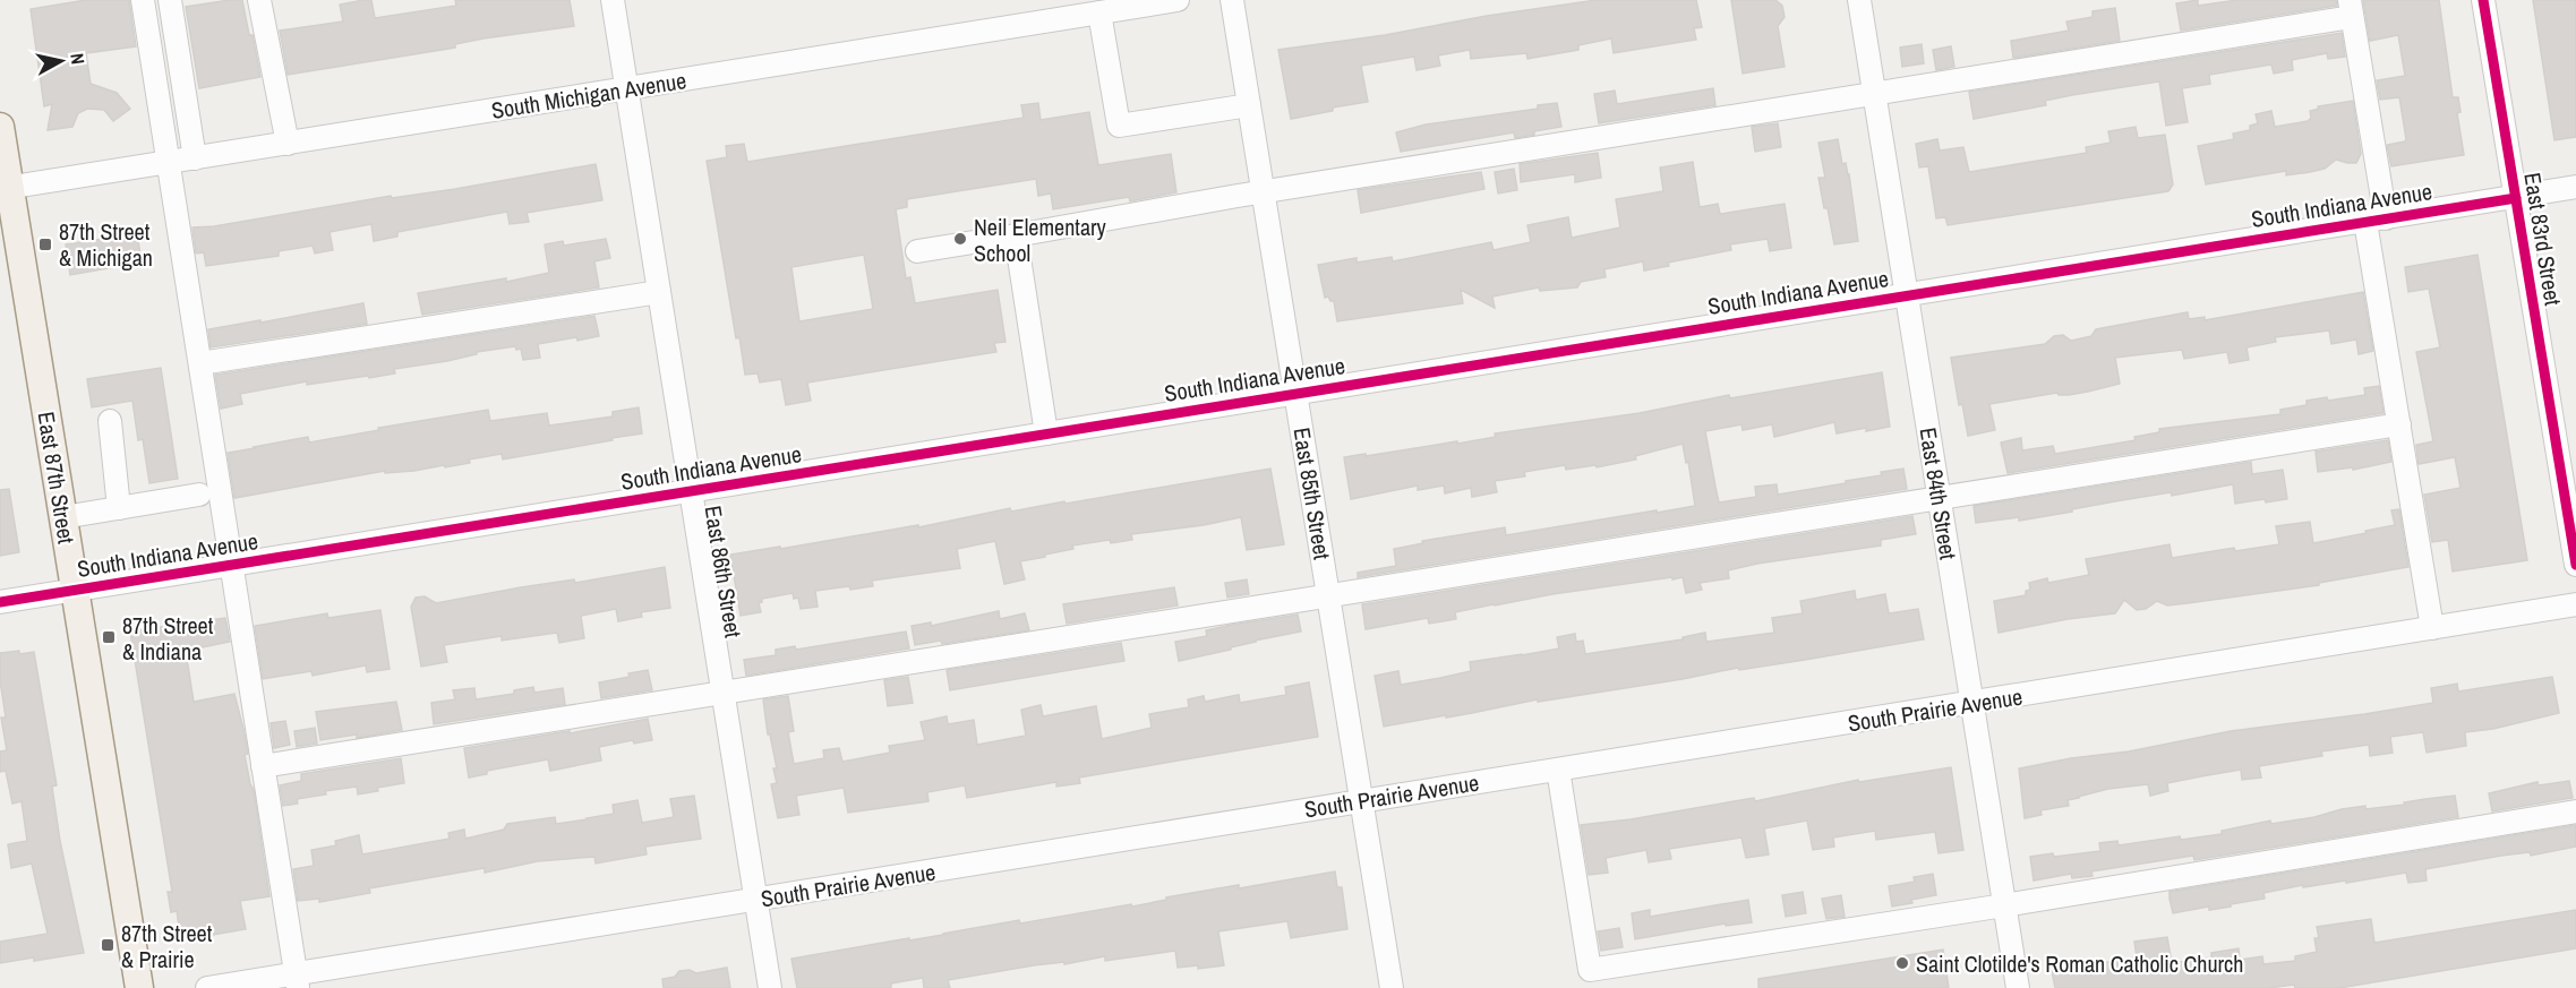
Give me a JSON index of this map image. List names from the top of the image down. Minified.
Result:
{"streets":{"main road":["East 87th Street"],"street":["South Michigan Avenue","South Indiana Avenue","East 83rd Street","East 85th Street","East 84th Street","East 86th Street","South Prairie Avenue"]},"crossings":[["South Michigan Avenue","East 87th Street"],["South Michigan Avenue","East 86th Street"],["South Indiana Avenue","East 83rd Street"],["South Indiana Avenue","East 87th Street"],["South Indiana Avenue","East 85th Street"],["South Indiana Avenue","East 84th Street"],["South Indiana Avenue","East 86th Street"],["East 85th Street","South Prairie Avenue"],["East 84th Street","South Prairie Avenue"],["East 86th Street","South Prairie Avenue"]],"places":{"other":["Neil Elementary School","Saint Clotilde's Roman Catholic Church"],"transit":["87th Street & Michigan","87th Street & Indiana","87th Street & Prairie"]},"north":"right"}
